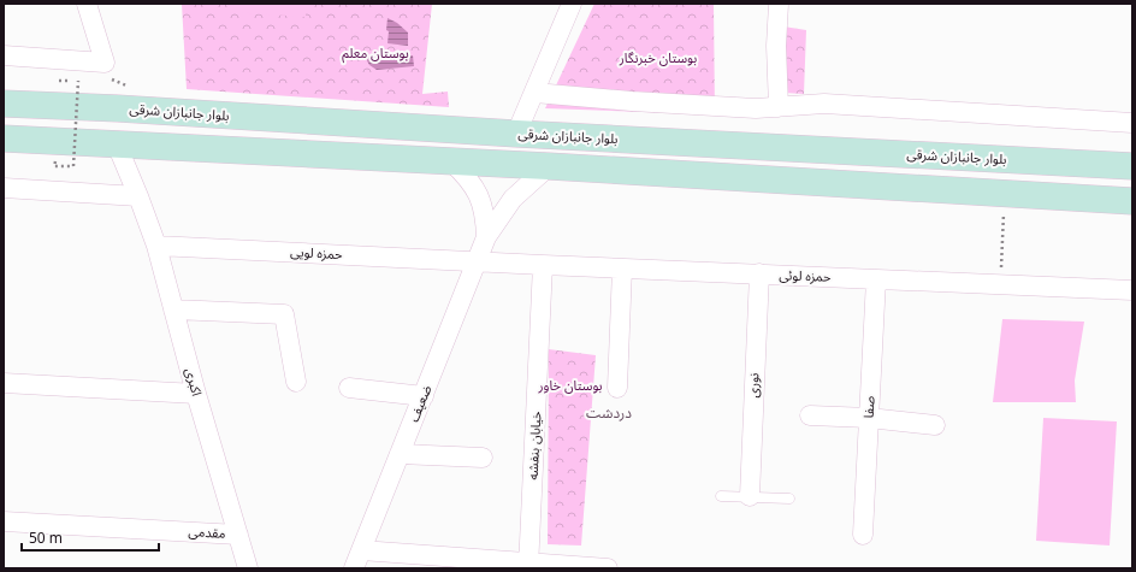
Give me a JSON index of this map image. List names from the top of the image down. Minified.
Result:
{"streets":{"main road":["بلوار جانبازان شرقی"],"street":["حمزه لویی","حمزه لوئی","اکبری","نوری","ضعیف","صفا","خیابان بنفشه","مقدمی"]},"crossings":[["حمزه لویی","حمزه لوئی"],["حمزه لویی","اکبری"],["حمزه لویی","ضعیف"],["حمزه لوئی","نوری"],["حمزه لوئی","ضعیف"],["حمزه لوئی","صفا"],["حمزه لوئی","خیابان بنفشه"],["اکبری","مقدمی"]],"districts":["دردشت"],"parks":["بوستان معلم","بوستان خبرنگار","بوستان خاور"],"scale_bar":"50 m"}
